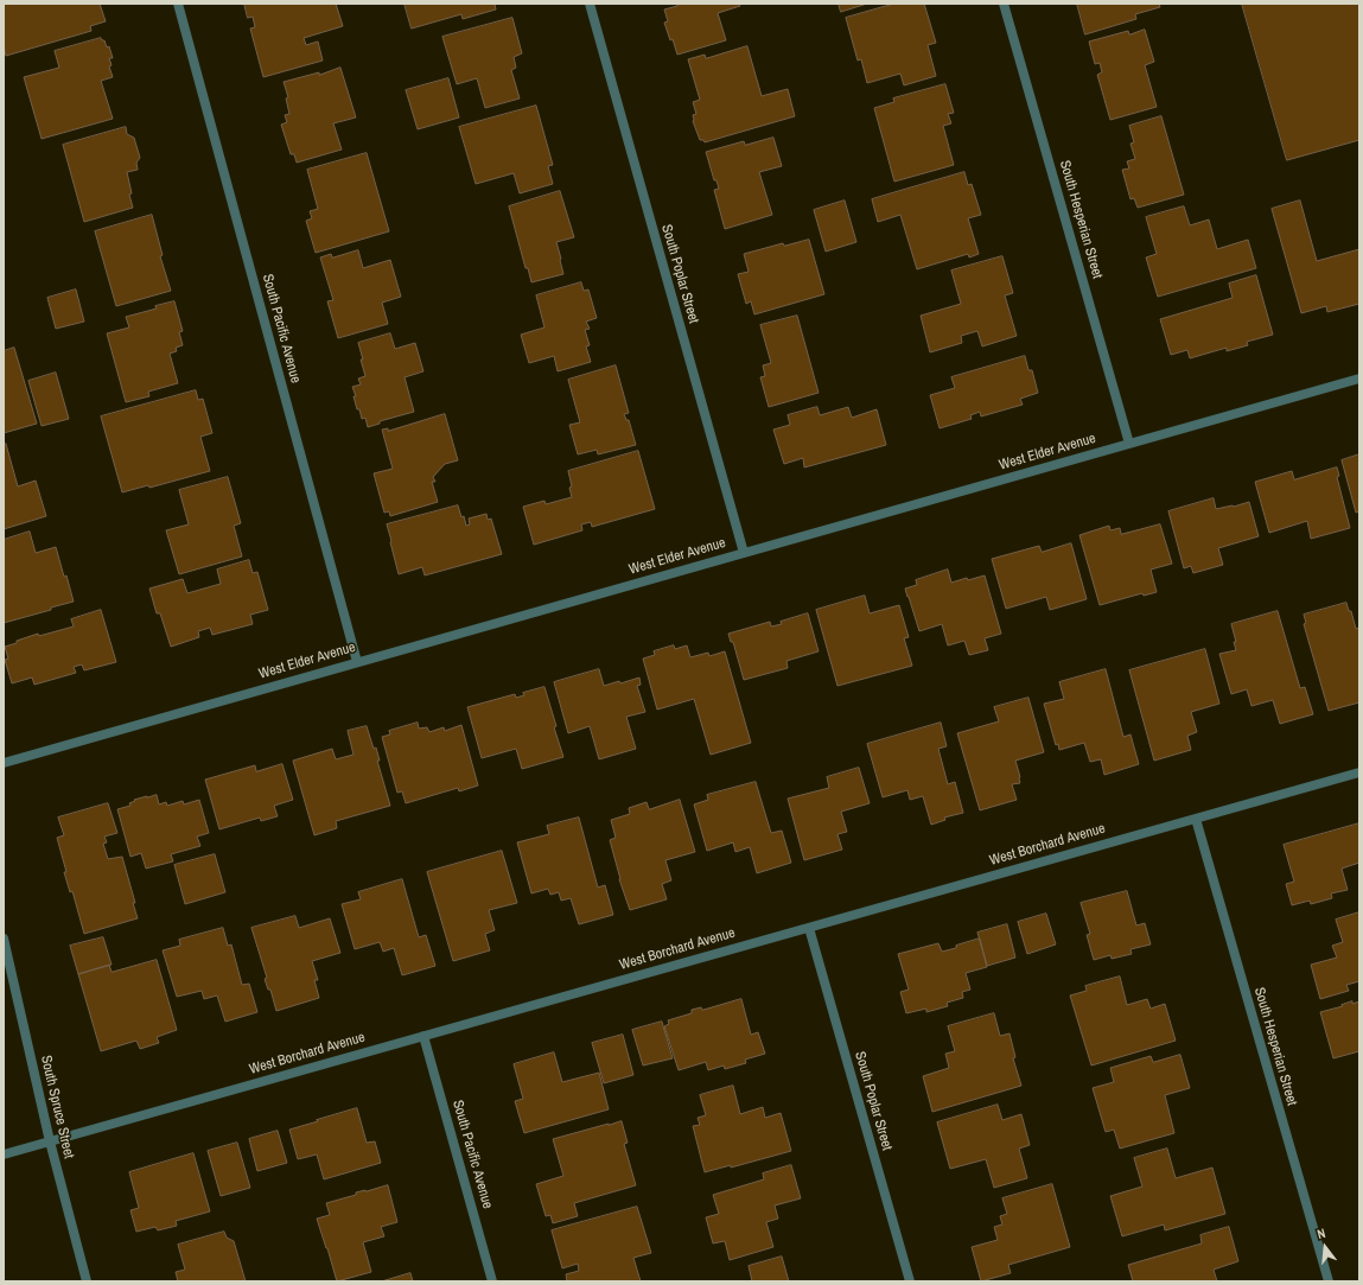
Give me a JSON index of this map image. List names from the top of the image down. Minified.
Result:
{"streets":{"street":["South Hesperian Street","South Poplar Street","South Pacific Avenue","West Elder Avenue","West Borchard Avenue","South Spruce Street"]},"crossings":[["South Hesperian Street","West Elder Avenue"],["South Hesperian Street","West Borchard Avenue"],["South Poplar Street","West Elder Avenue"],["South Poplar Street","West Borchard Avenue"],["South Pacific Avenue","West Elder Avenue"],["South Pacific Avenue","West Borchard Avenue"],["West Borchard Avenue","South Spruce Street"]],"north":"top"}
